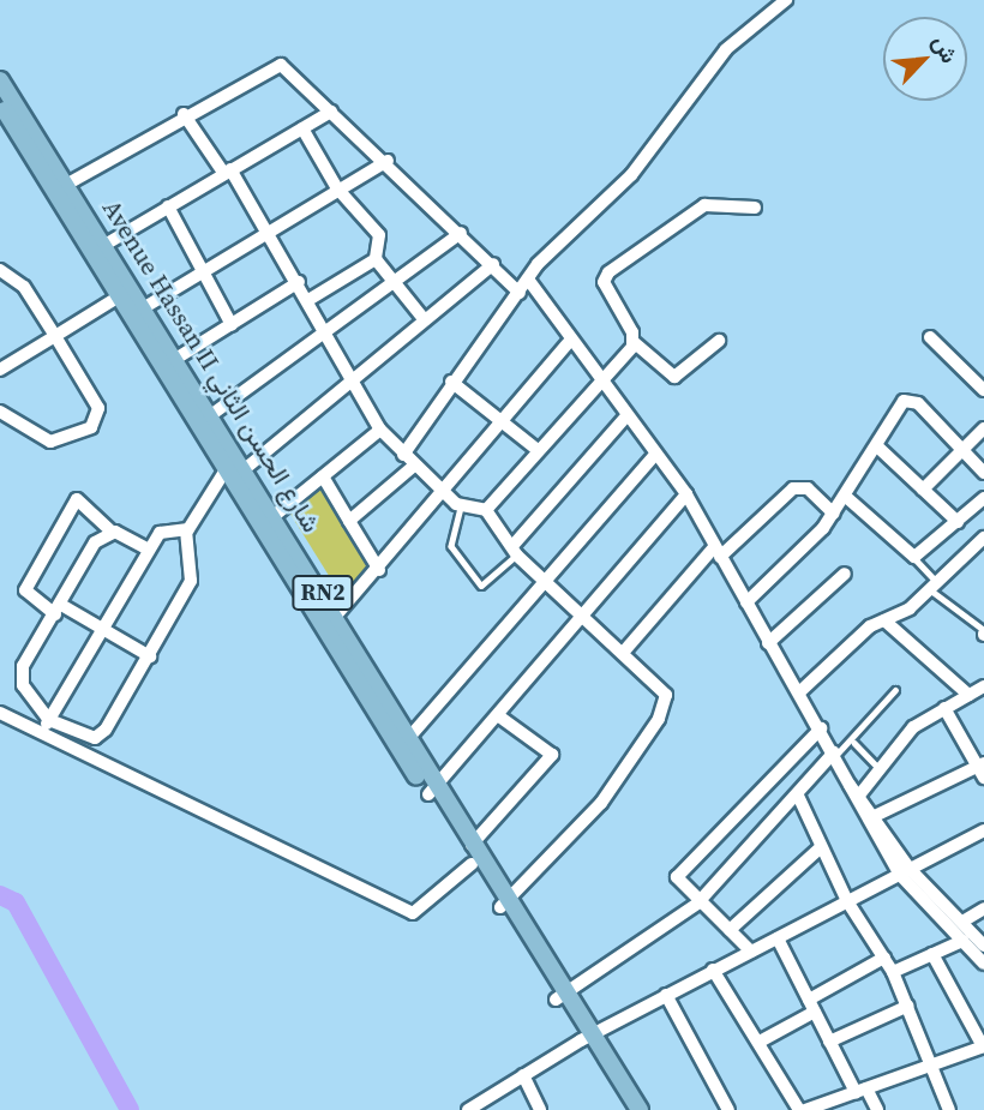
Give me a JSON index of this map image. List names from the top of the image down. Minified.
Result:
{"streets":{"main road":["Avenue Hassan II شارع الحسن الثاني","RN2"]},"north":"top right"}
